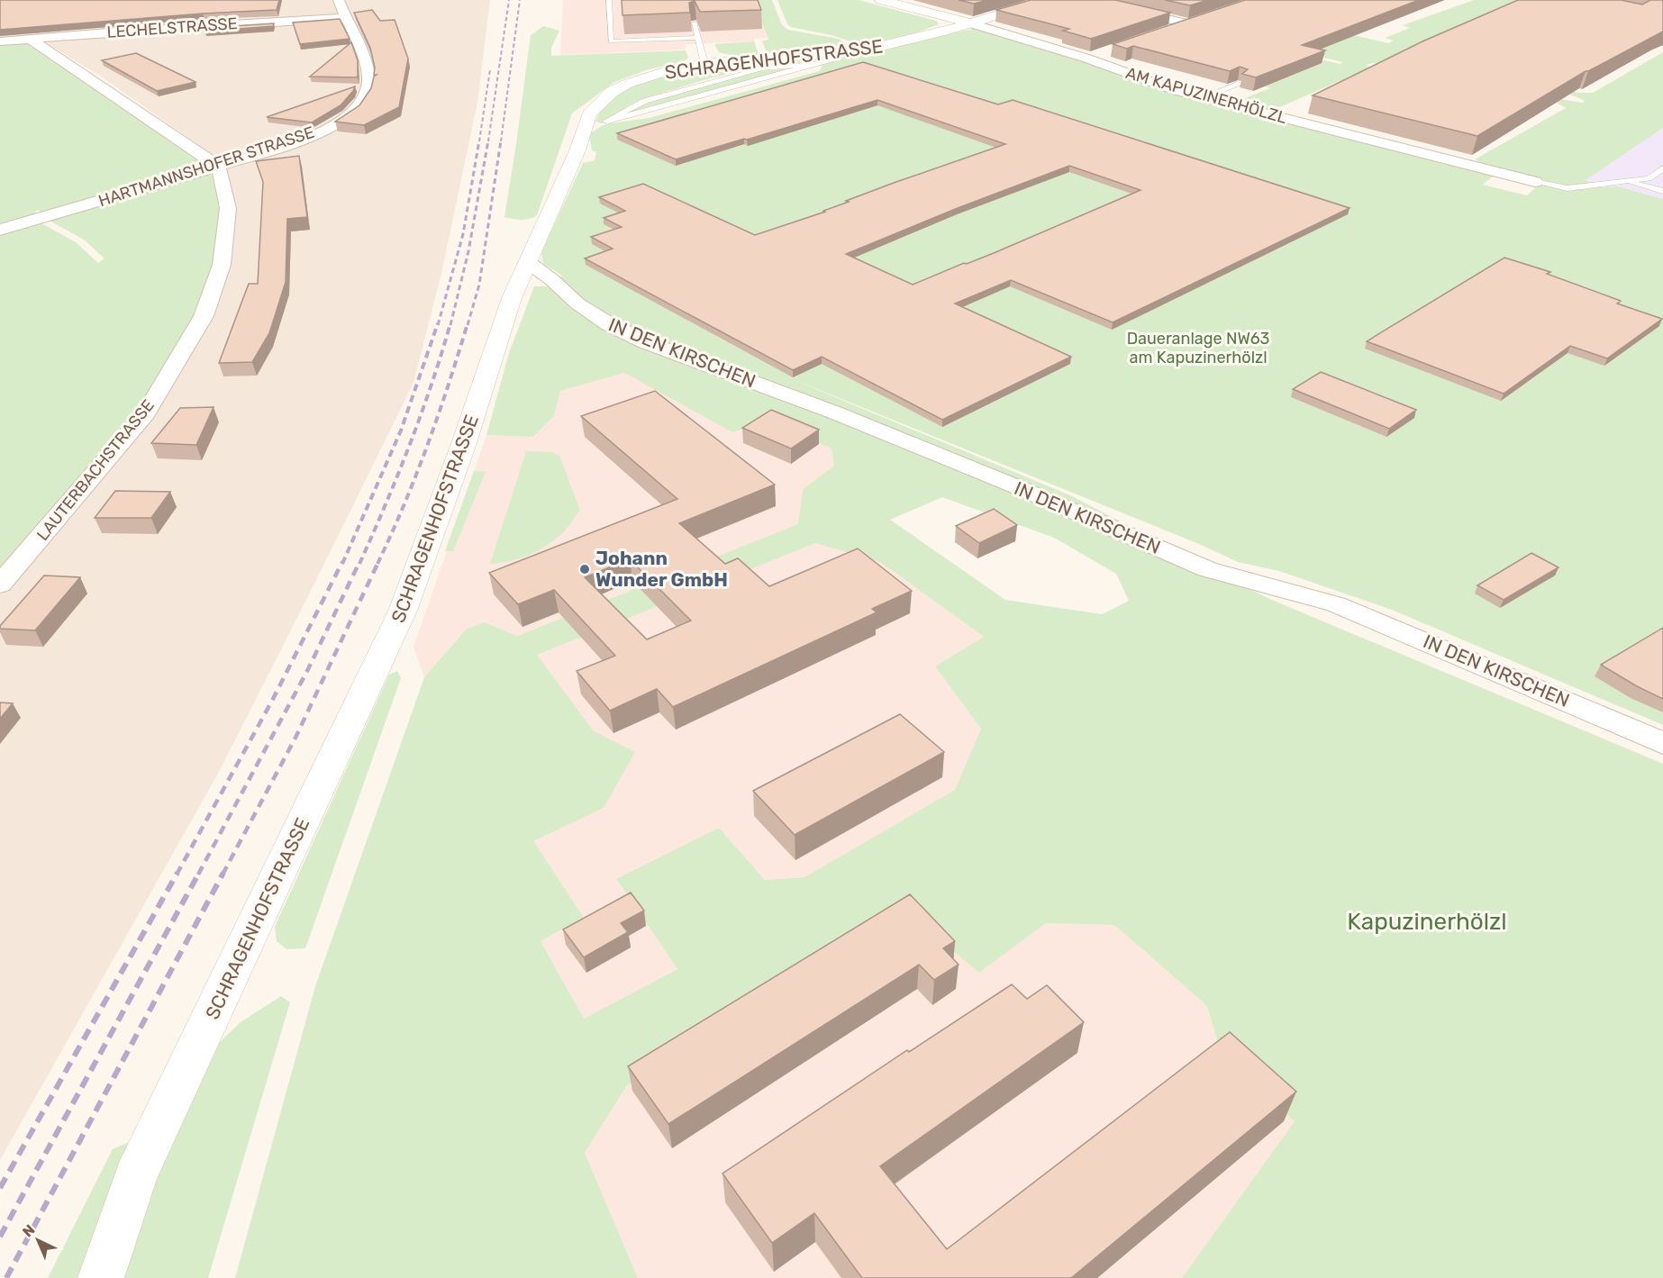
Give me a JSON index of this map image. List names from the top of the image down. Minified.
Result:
{"streets":{"street":["LECHELSTRASSE","SCHRAGENHOFSTRASSE","AM KAPUZINERHÖLZL","HARTMANNSHOFER STRASSE","IN DEN KIRSCHEN","LAUTERBACHSTRASSE"]},"crossings":[["LECHELSTRASSE","HARTMANNSHOFER STRASSE"],["SCHRAGENHOFSTRASSE","AM KAPUZINERHÖLZL"],["SCHRAGENHOFSTRASSE","IN DEN KIRSCHEN"],["HARTMANNSHOFER STRASSE","LAUTERBACHSTRASSE"]],"parks":["Daueranlage NW63 am Kapuzinerhölzl","Kapuzinerhölzl"],"places":["Johann Wunder GmbH"],"north":"top left"}
